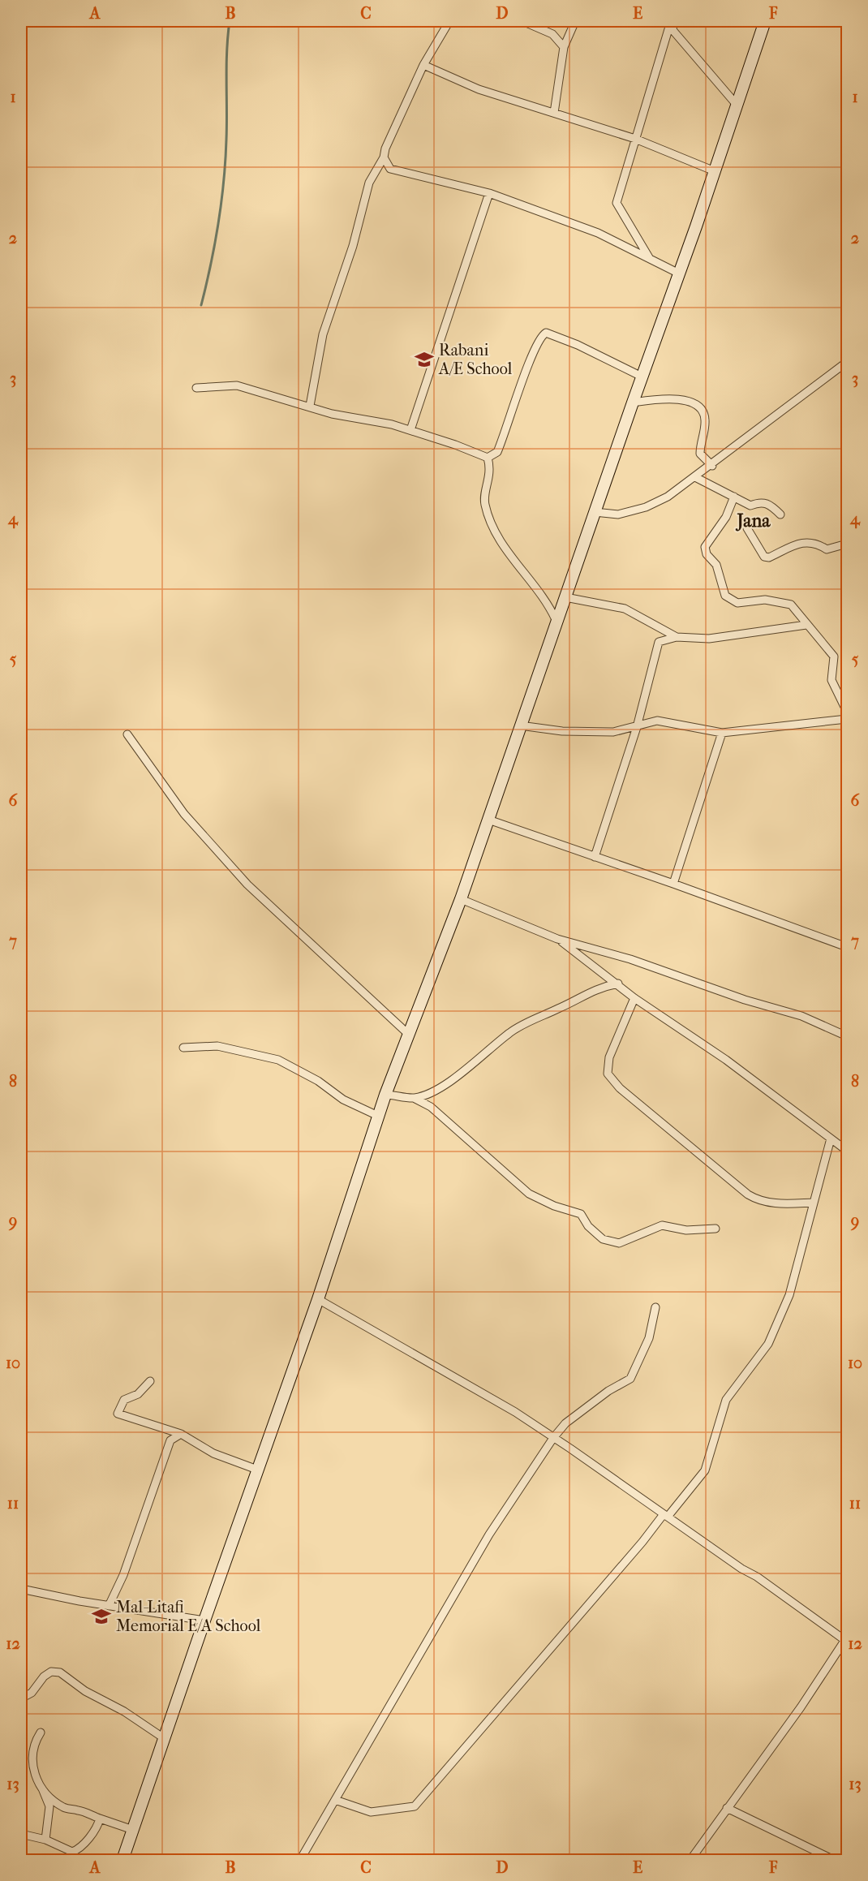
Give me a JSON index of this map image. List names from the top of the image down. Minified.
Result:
{"districts":["Jana"],"places":{"school or university":["Rabani A/E School","Mal-Litafi Memorial E/A School"]},"grid":{"columns":["A","B","C","D","E","F"],"rows":["1","2","3","4","5","6","7","8","9","10","11","12","13"]}}
